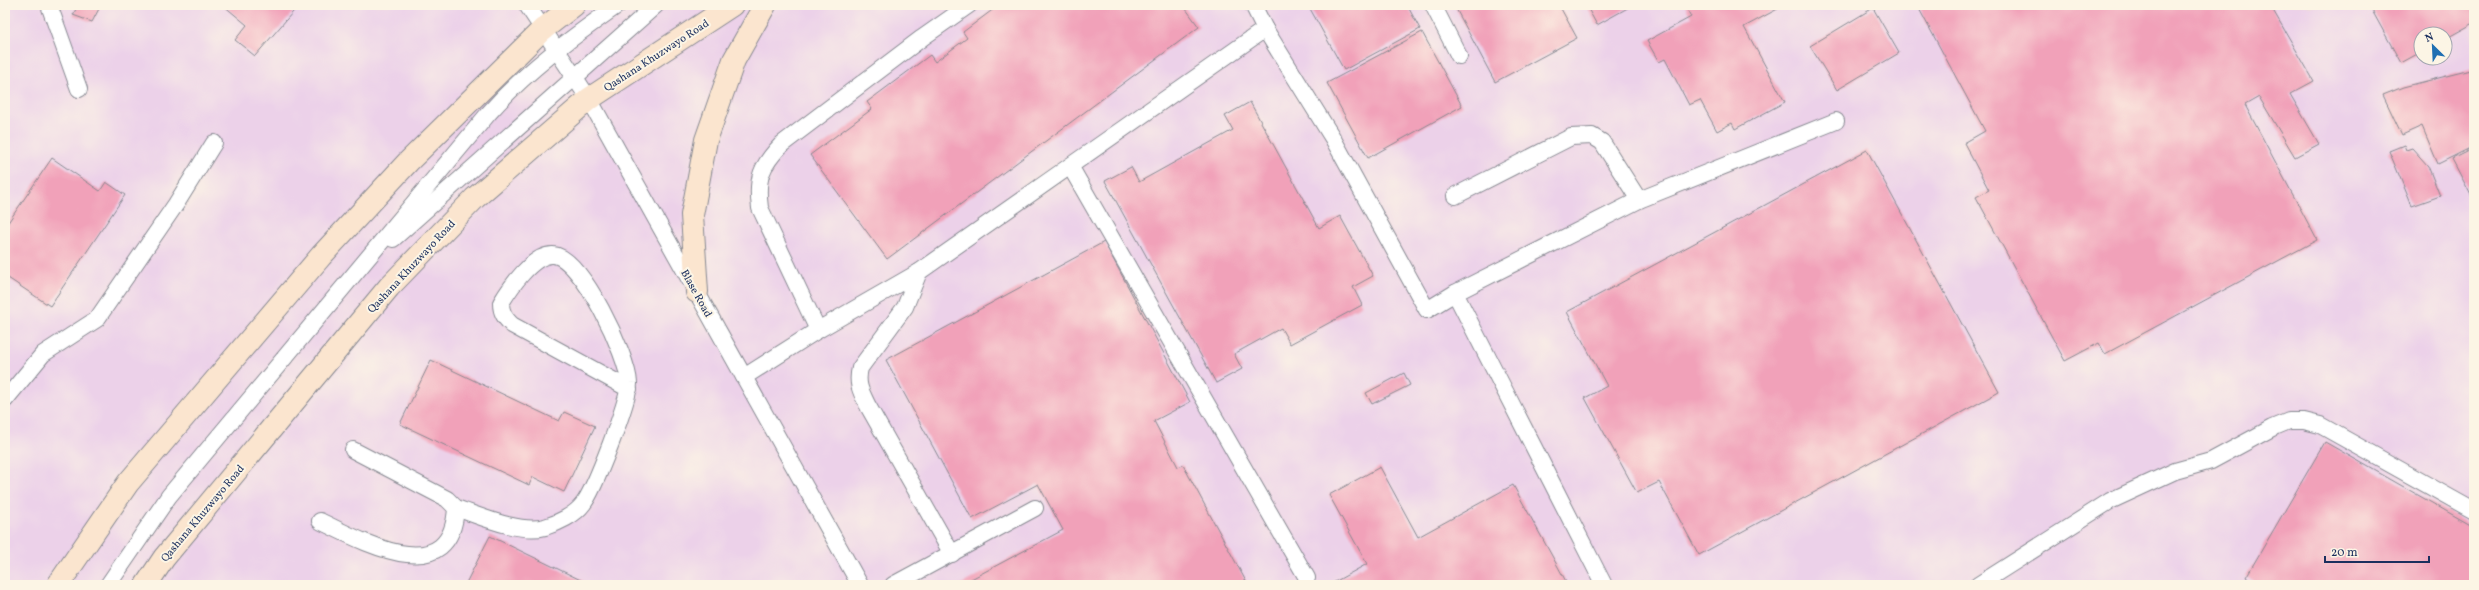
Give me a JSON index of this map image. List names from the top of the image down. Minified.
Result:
{"streets":{"main road":["Qashana Khuzwayo Road"],"lane":["Blase Road"]},"crossings":[["Qashana Khuzwayo Road","Blase Road"]],"scale_bar":"20 m","north":"top left"}
